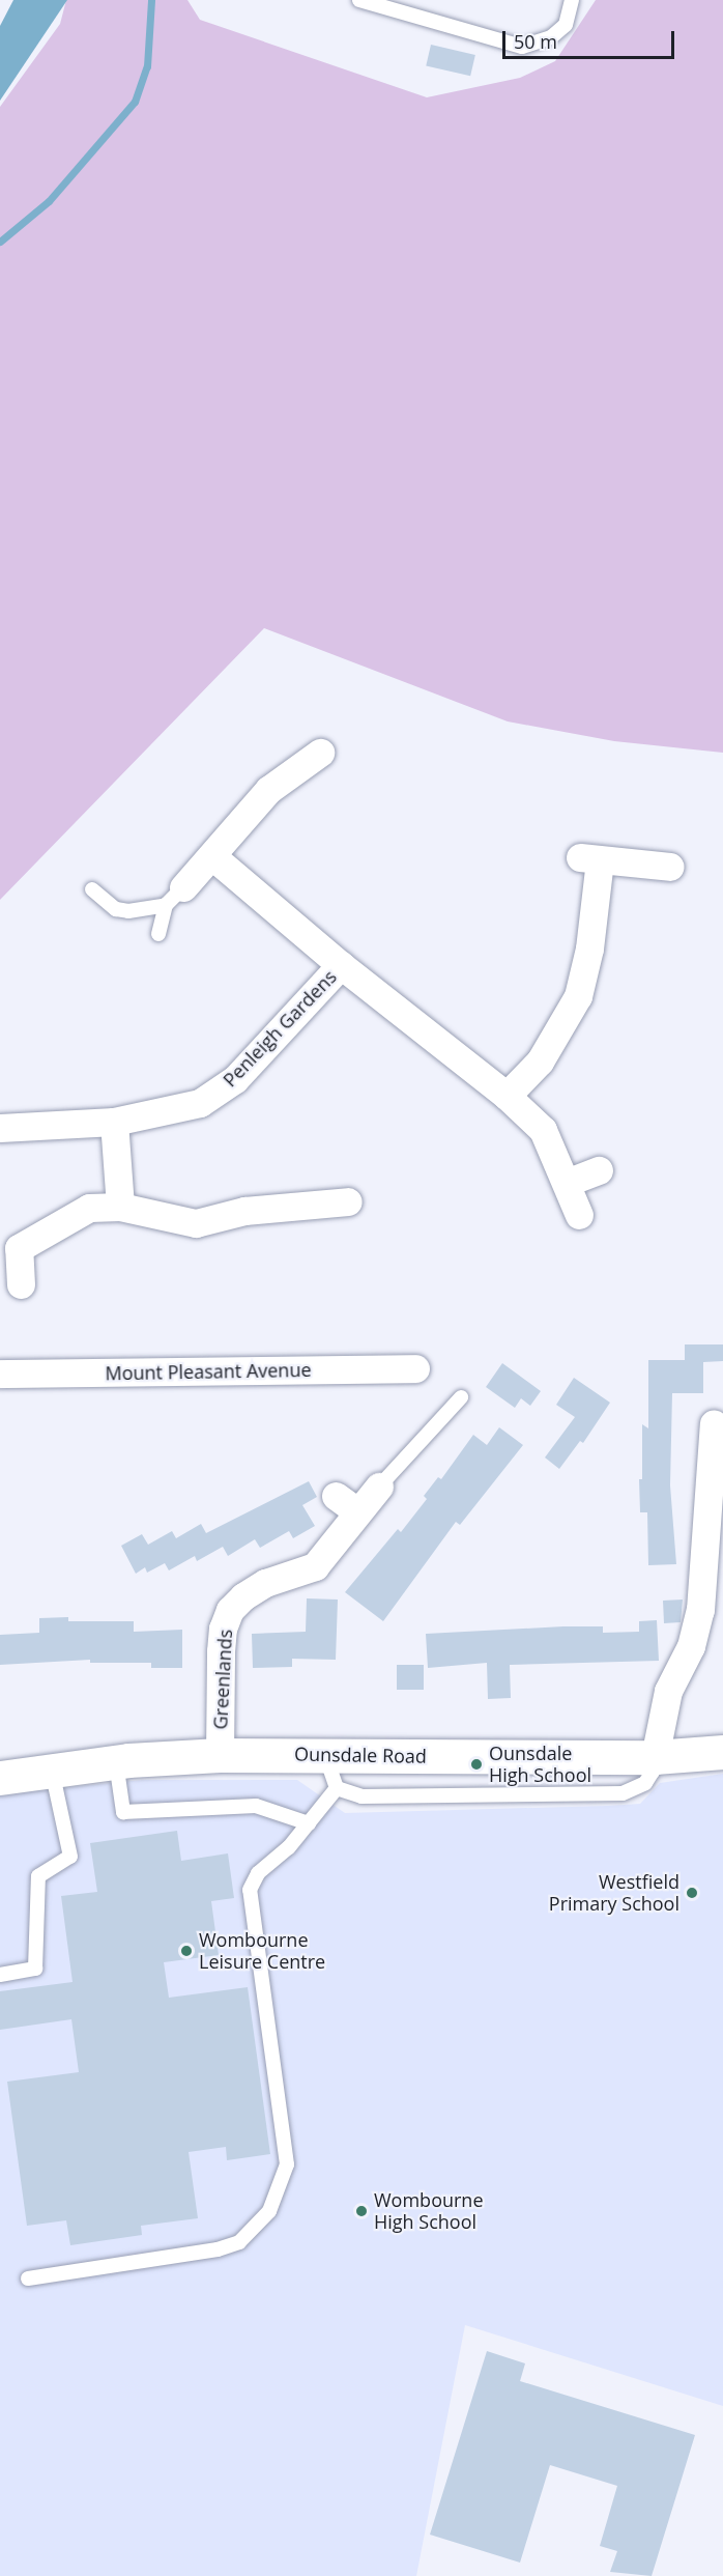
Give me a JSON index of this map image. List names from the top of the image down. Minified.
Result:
{"streets":{"street":["Penleigh Gardens","Mount Pleasant Avenue","Greenlands","Ounsdale Road"]},"crossings":[["Greenlands","Ounsdale Road"]],"places":["Ounsdale High School","Westfield Primary School","Wombourne Leisure Centre","Wombourne High School"],"scale_bar":"50 m"}
